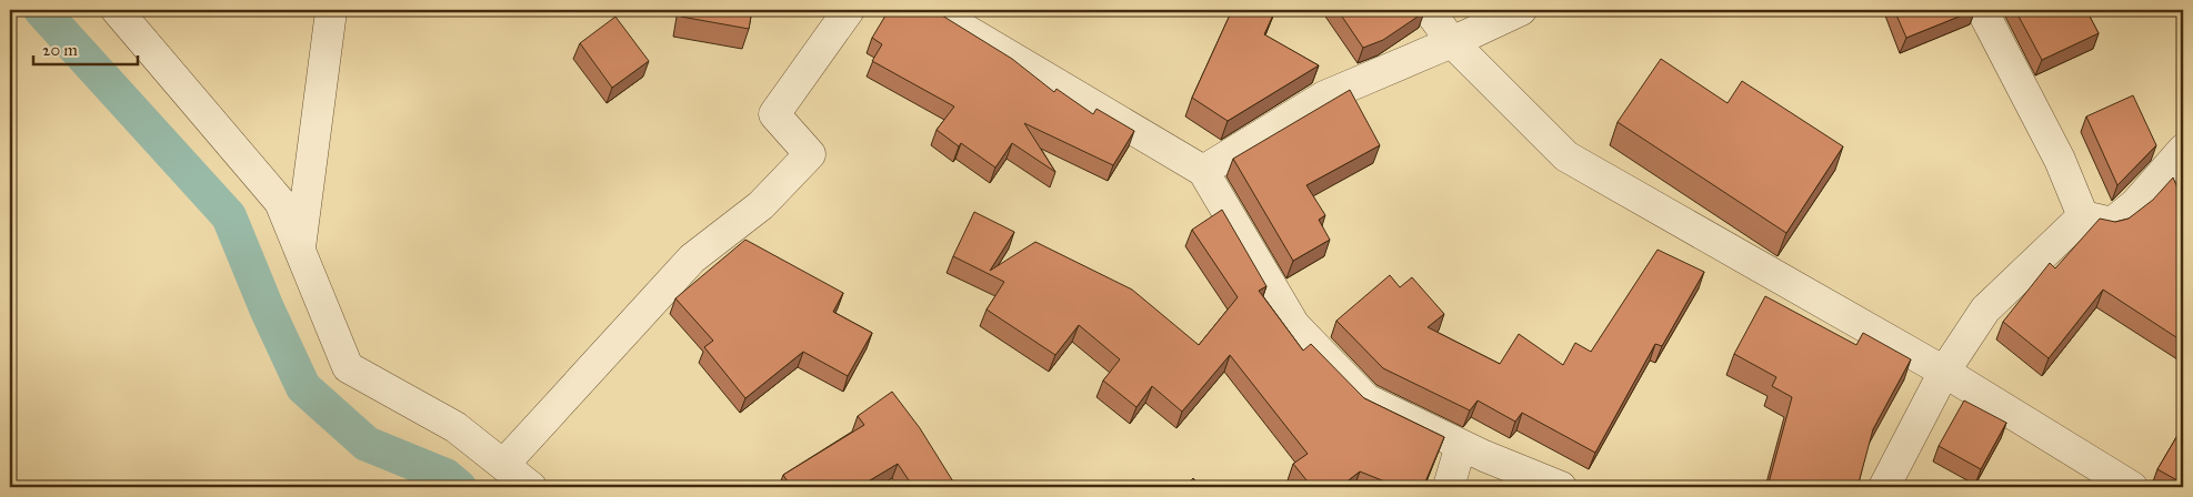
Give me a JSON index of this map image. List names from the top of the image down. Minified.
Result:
{"scale_bar":"20 m"}
